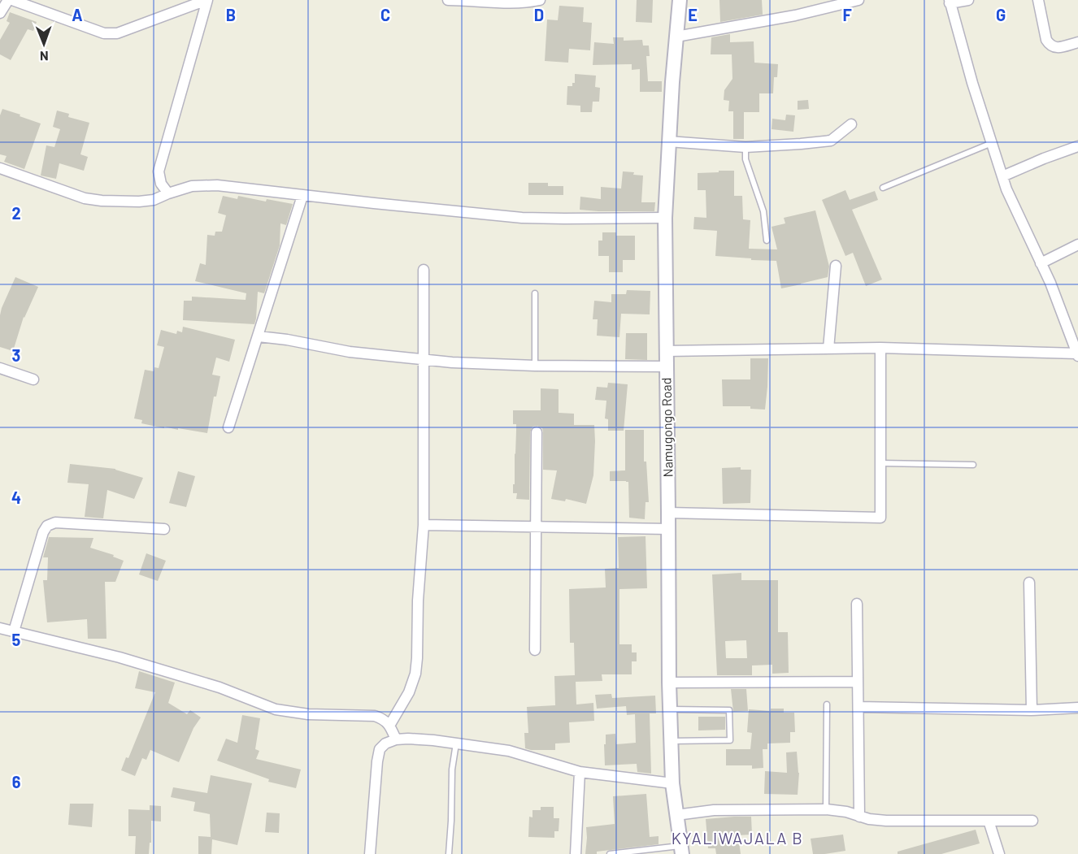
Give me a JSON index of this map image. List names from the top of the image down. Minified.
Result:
{"streets":{"main road":["Namugongo Road"]},"districts":["KYALIWAJALA B"],"north":"bottom","grid":{"columns":["A","B","C","D","E","F","G"],"rows":["2","3","4","5","6"]}}
